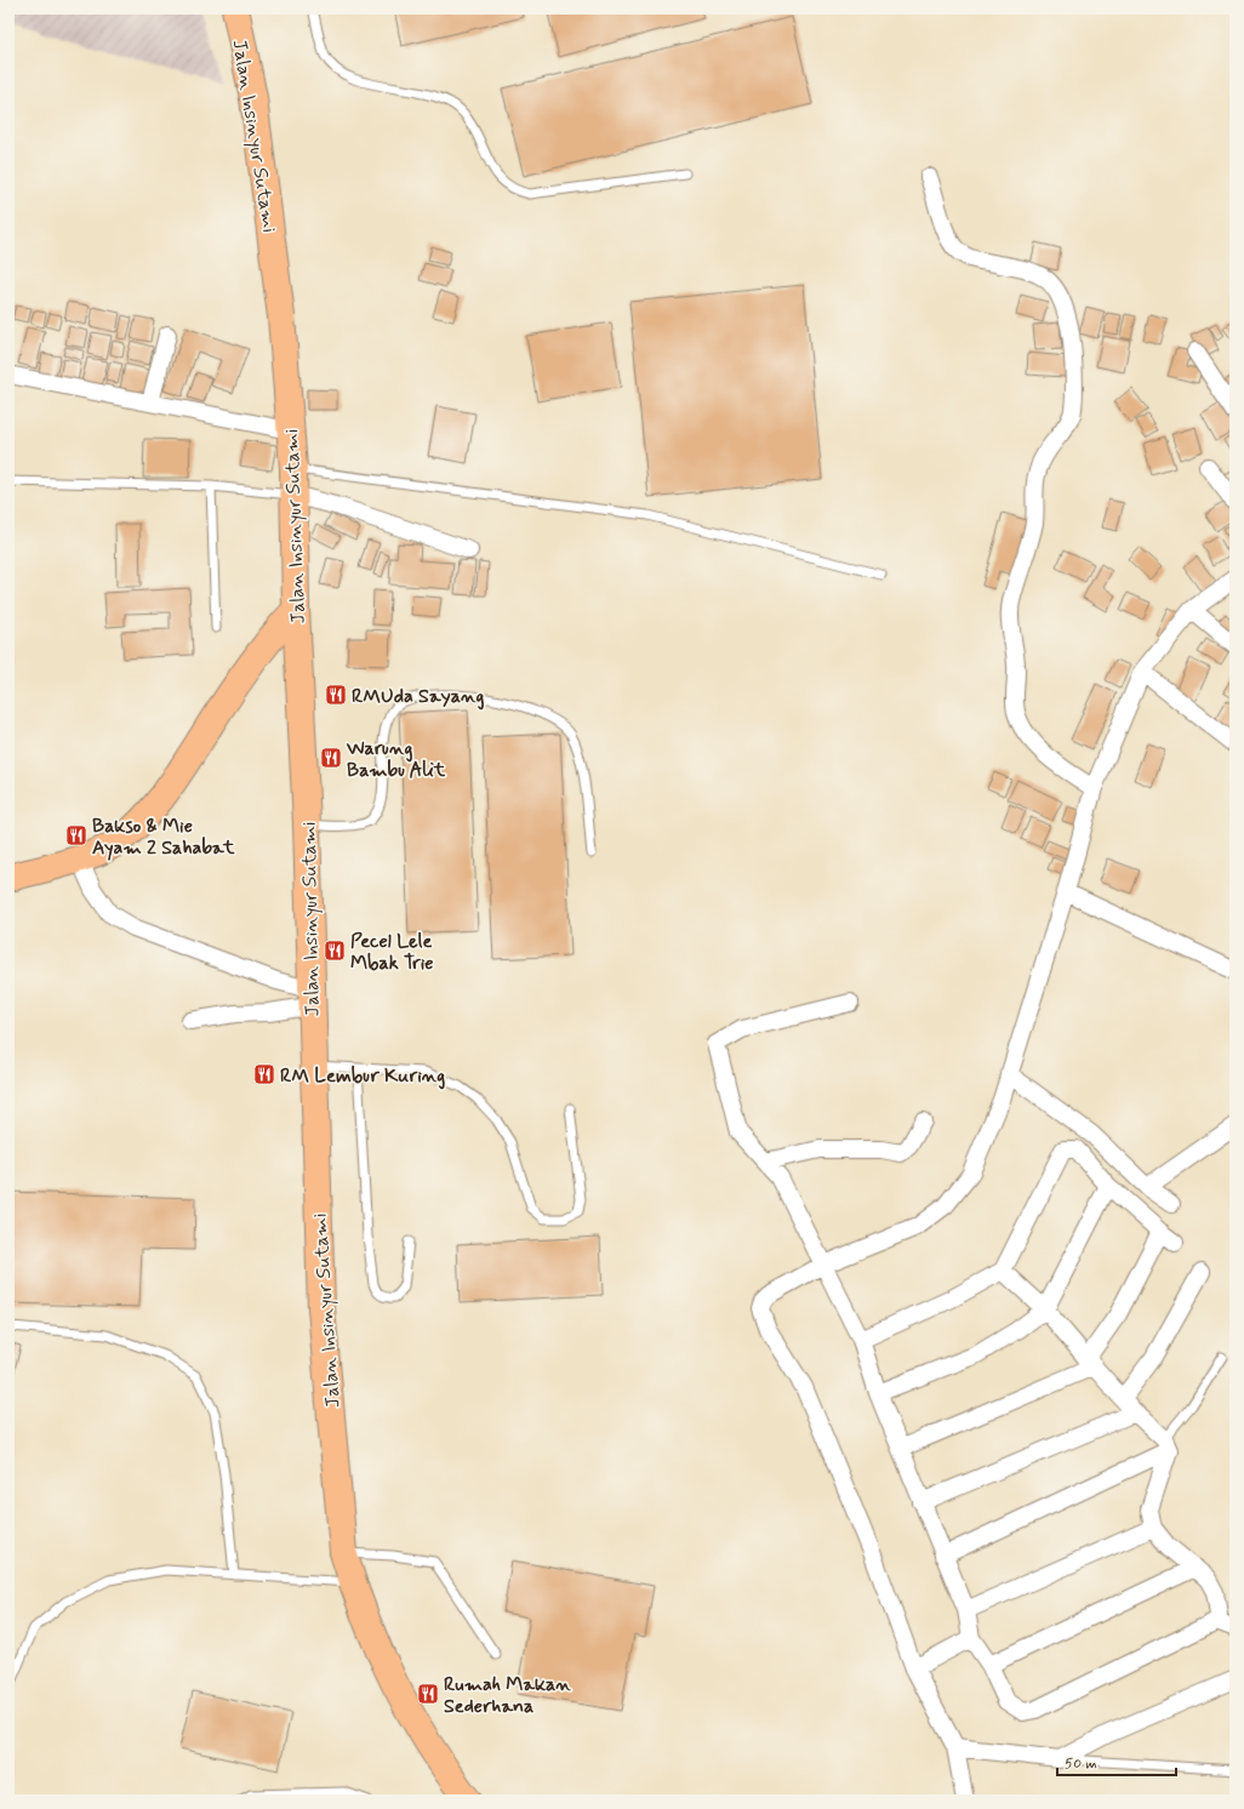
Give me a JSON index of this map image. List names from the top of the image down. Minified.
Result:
{"streets":{"main road":["Jalan Insinyur Sutami"]},"places":{"restaurant":["RMUda Sayang","Warung Bambu Alit","Bakso & Mie Ayam 2 Sahabat","Pecel Lele Mbak Trie","RM Lembur Kuring","Rumah Makan Sederhana"]},"scale_bar":"50 m"}
